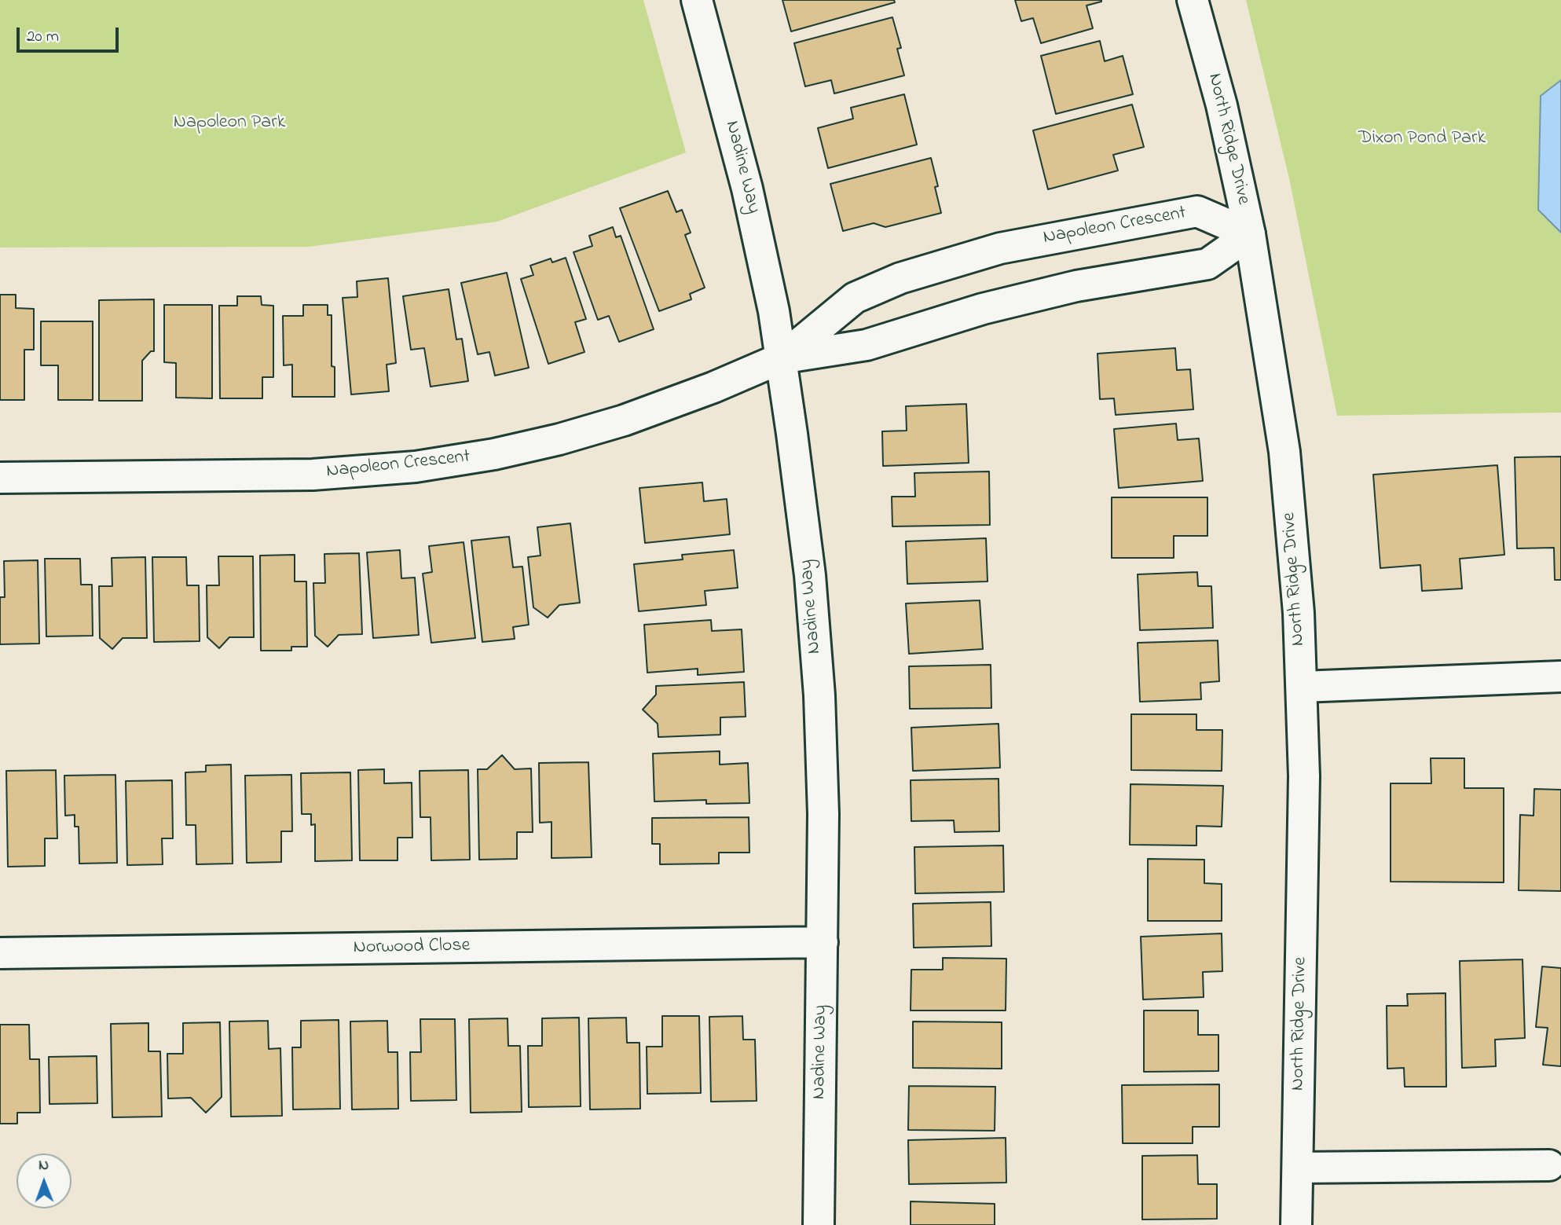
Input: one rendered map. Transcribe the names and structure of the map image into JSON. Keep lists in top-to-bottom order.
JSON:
{
  "streets": {
    "street": [
      "North Ridge Drive",
      "Nadine Way",
      "Napoleon Crescent",
      "Norwood Close"
    ]
  },
  "crossings": [
    ["North Ridge Drive", "Napoleon Crescent"],
    ["Nadine Way", "Napoleon Crescent"],
    ["Nadine Way", "Norwood Close"]
  ],
  "parks": ["Napoleon Park", "Dixon Pond Park"],
  "scale_bar": "20 m",
  "north": "top"
}
